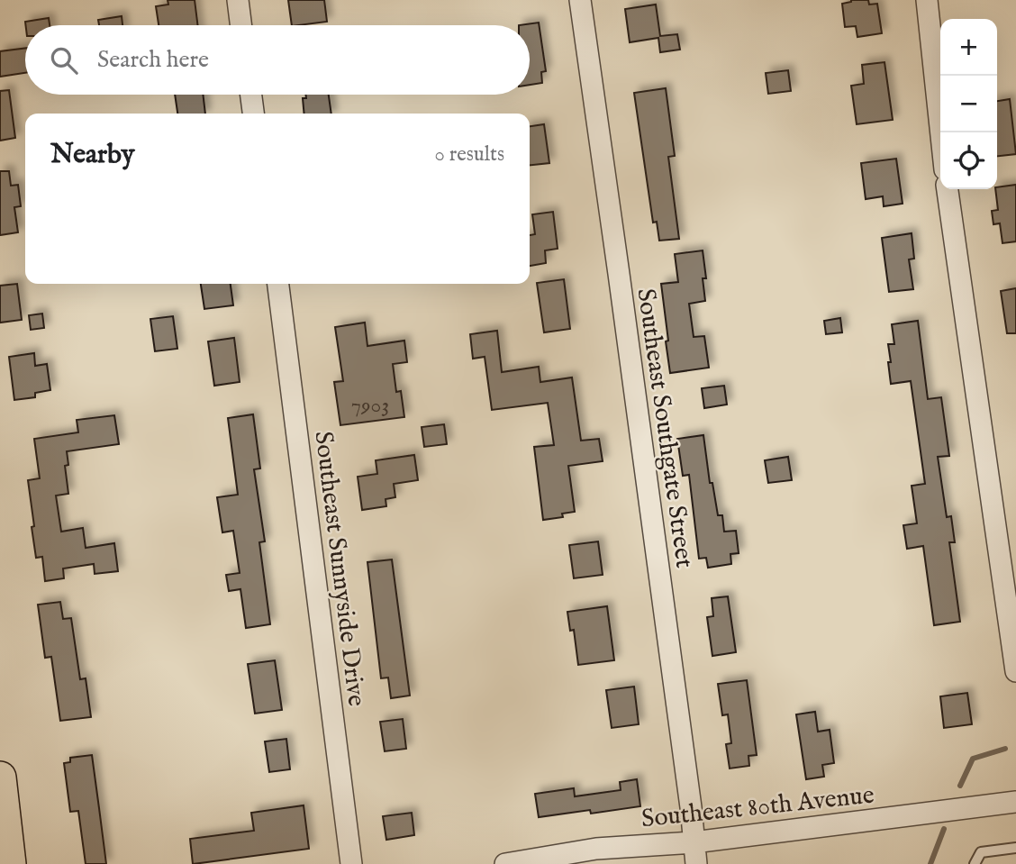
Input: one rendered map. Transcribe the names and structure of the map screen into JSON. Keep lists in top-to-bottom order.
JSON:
{
  "streets": {
    "street": ["Southeast Southgate Street", "Southeast Sunnyside Drive", "Southeast 80th Avenue"]
  },
  "crossings": [
    ["Southeast Southgate Street", "Southeast 80th Avenue"]
  ],
  "house_numbers": ["7903"],
  "page": {
    "map_buttons": ["+", "−"],
    "search": "Search here",
    "heading": ["Nearby", "0 results"]
  }
}
